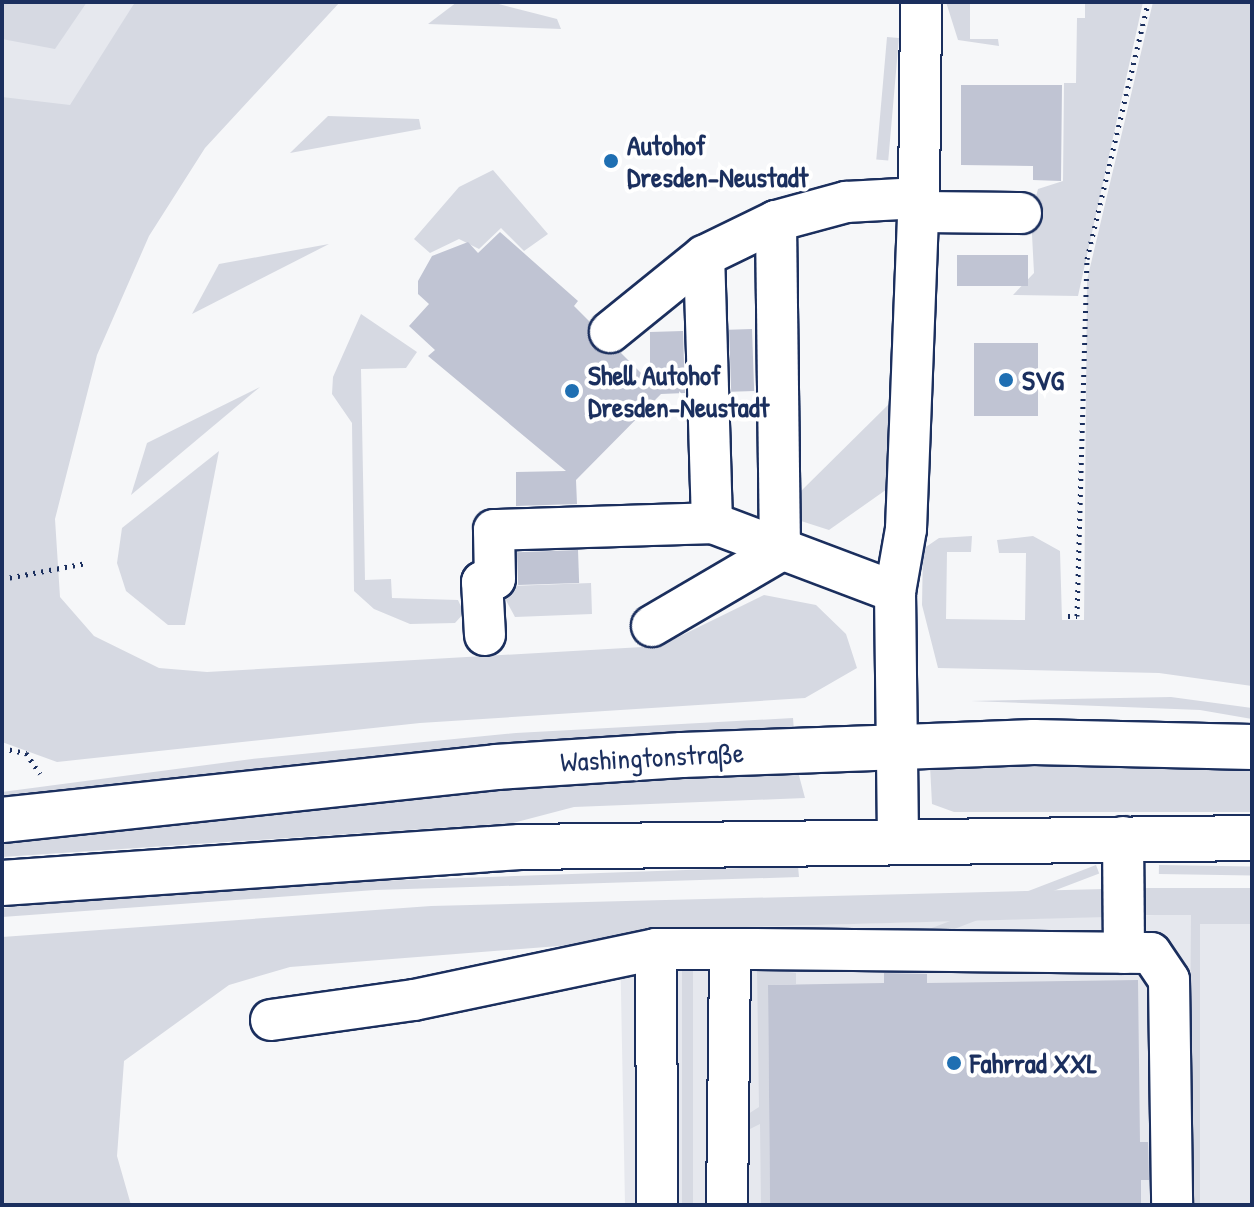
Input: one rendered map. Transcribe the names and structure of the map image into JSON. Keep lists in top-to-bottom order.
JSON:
{
  "streets": {
    "main road": ["Washingtonstraße"]
  },
  "places": [
    "Autohof Dresden-Neustadt",
    "SVG",
    "Shell Autohof Dresden-Neustadt",
    "Fahrrad XXL"
  ]
}
